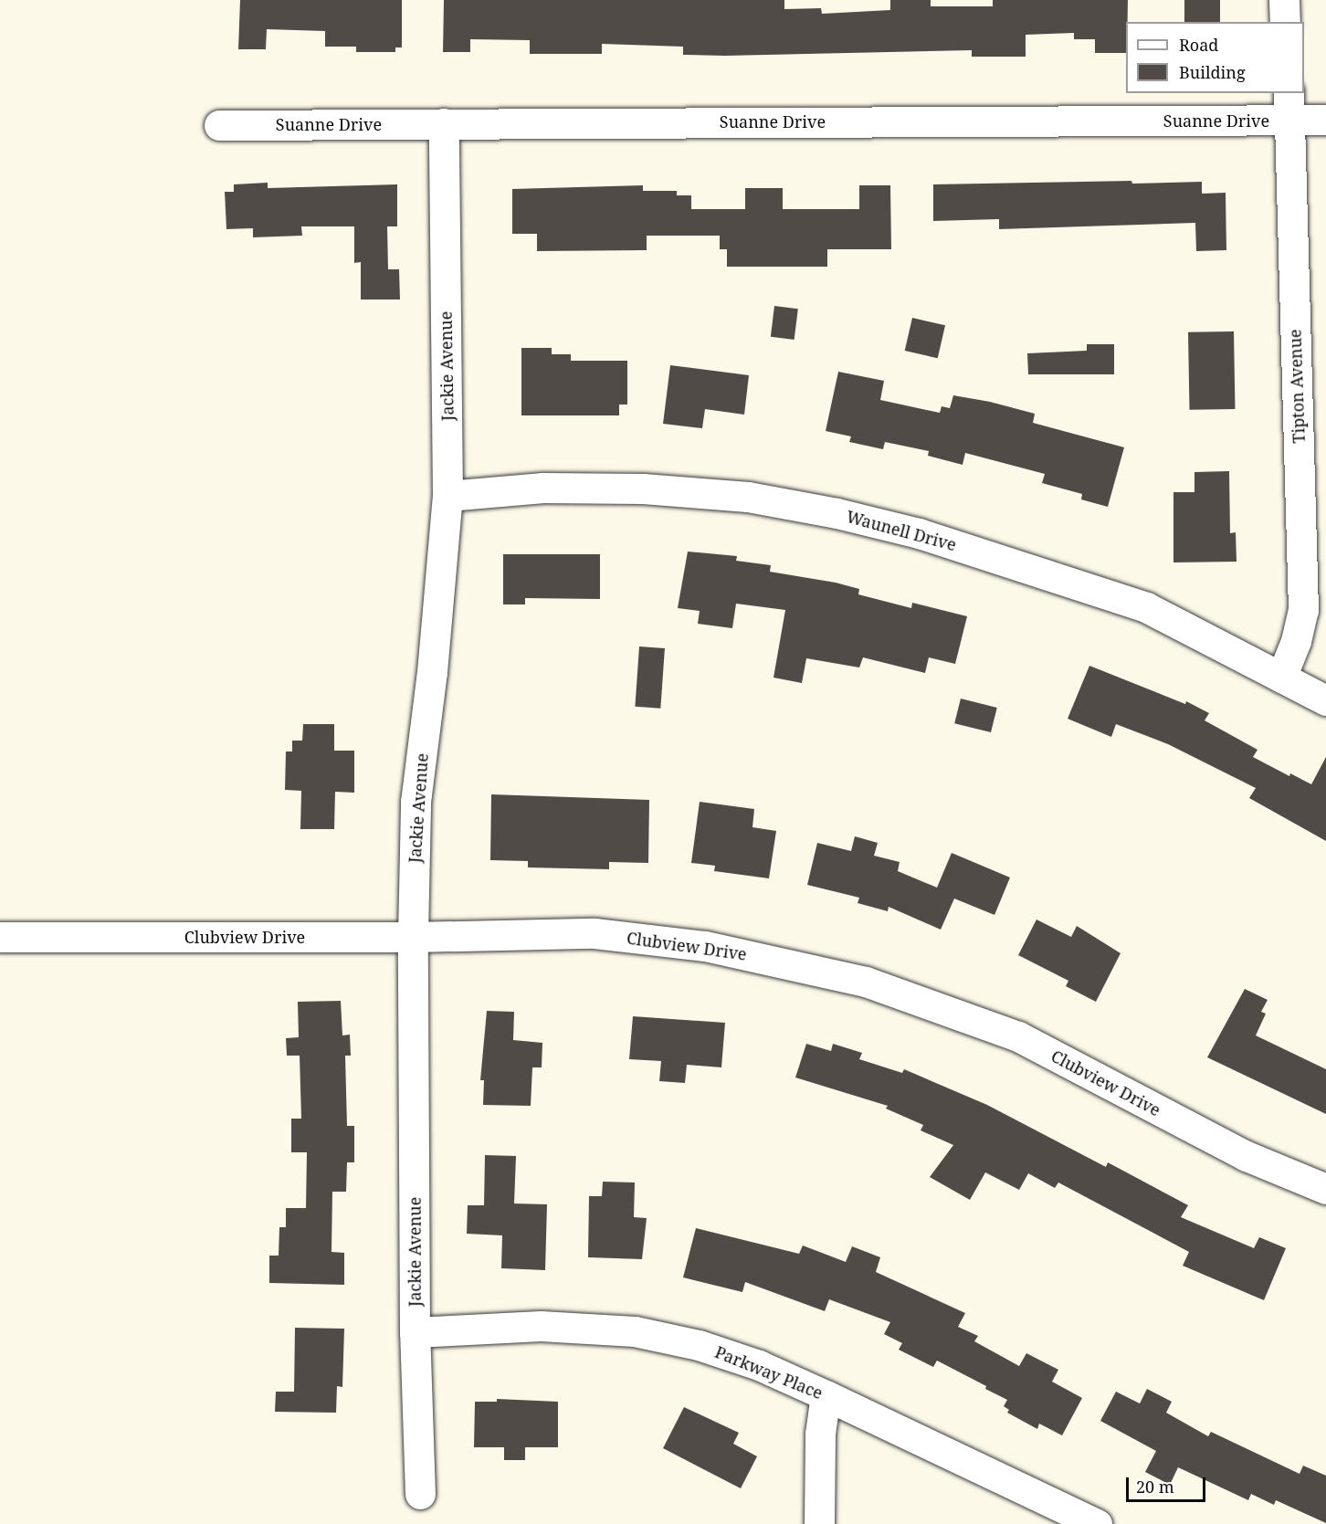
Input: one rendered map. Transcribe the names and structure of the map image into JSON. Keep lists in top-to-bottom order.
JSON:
{
  "streets": {
    "street": [
      "Suanne Drive",
      "Jackie Avenue",
      "Tipton Avenue",
      "Waunell Drive",
      "Clubview Drive",
      "Parkway Place"
    ]
  },
  "crossings": [
    ["Suanne Drive", "Jackie Avenue"],
    ["Suanne Drive", "Tipton Avenue"],
    ["Jackie Avenue", "Waunell Drive"],
    ["Jackie Avenue", "Clubview Drive"],
    ["Jackie Avenue", "Parkway Place"],
    ["Tipton Avenue", "Waunell Drive"]
  ],
  "legend": ["Road", "Building"],
  "scale_bar": "20 m"
}
